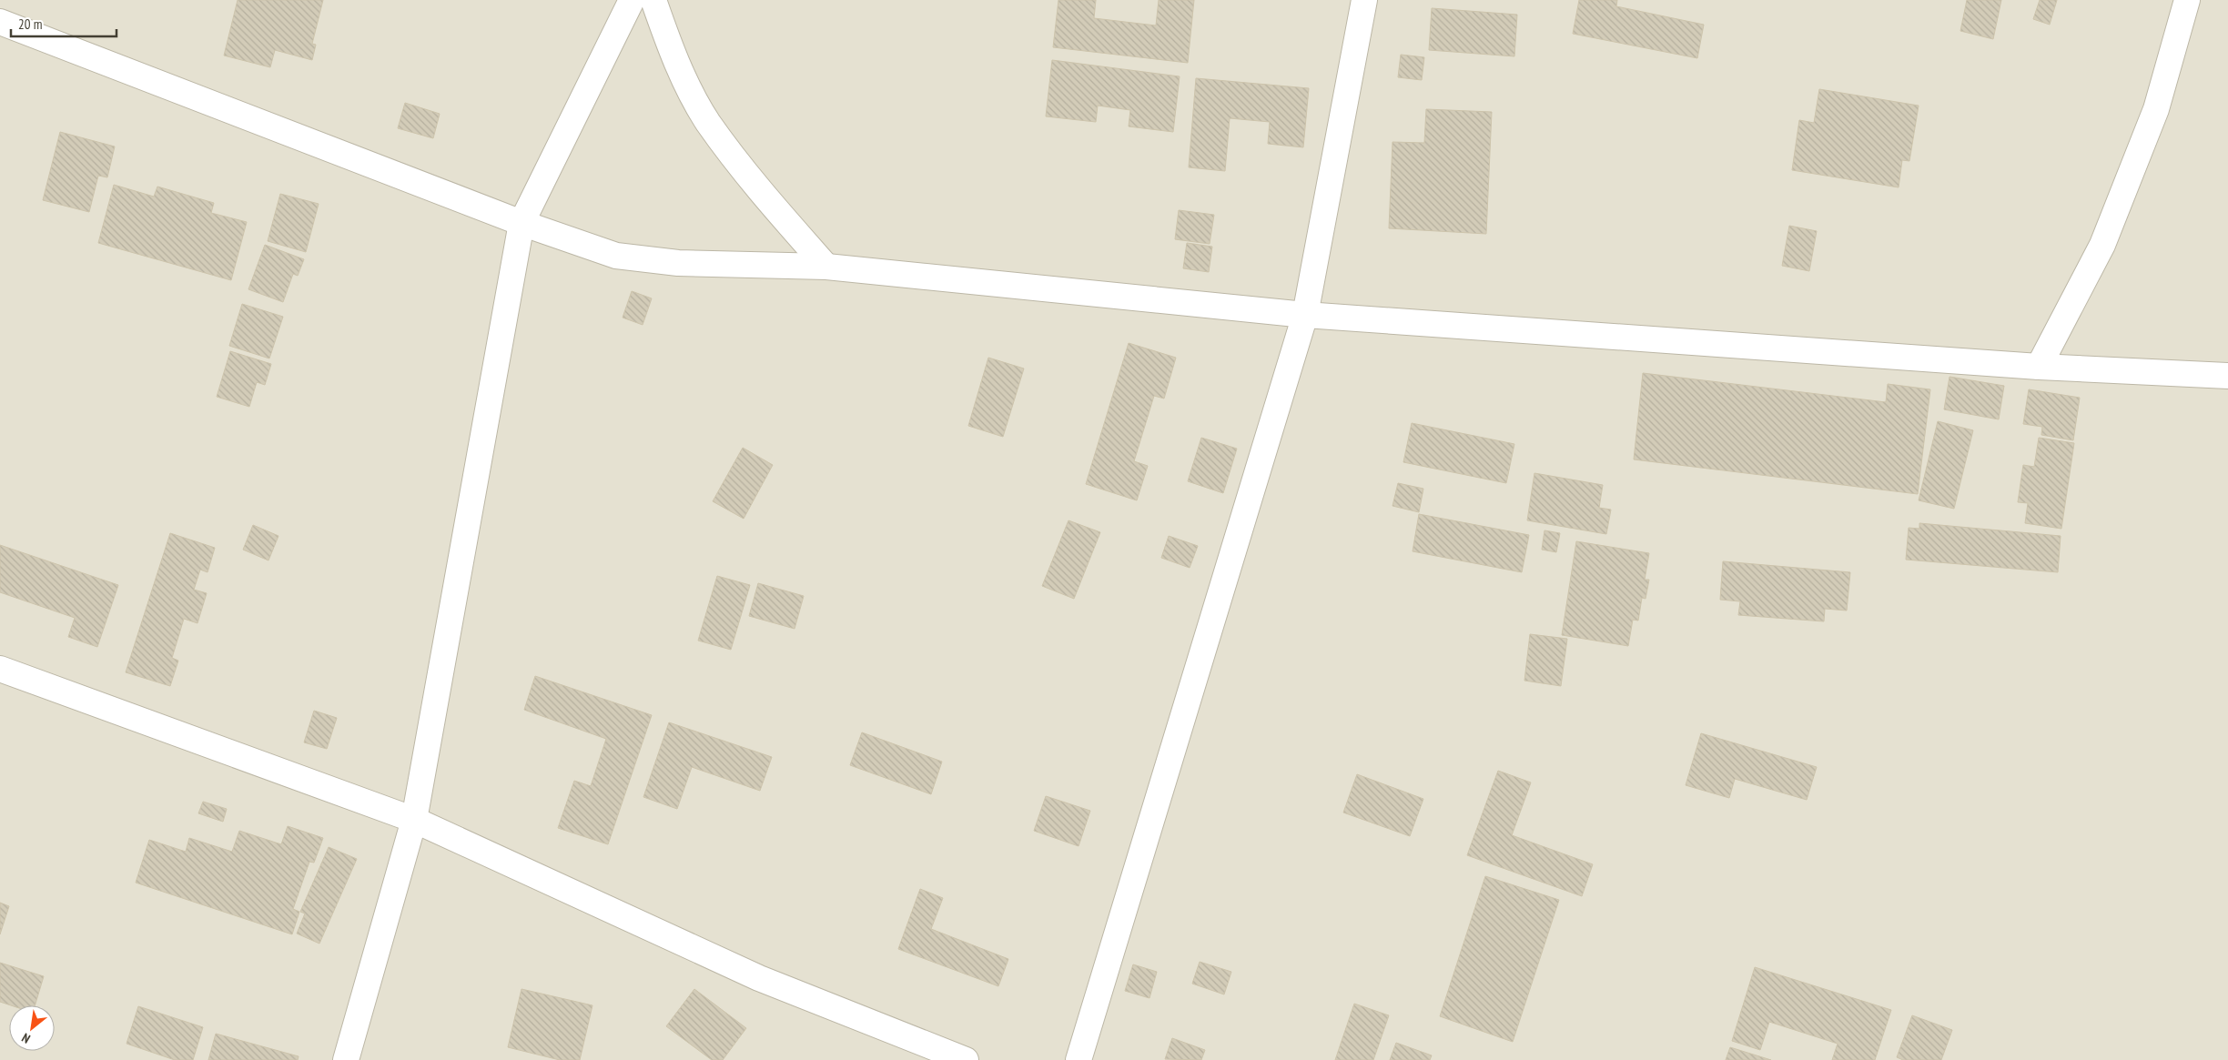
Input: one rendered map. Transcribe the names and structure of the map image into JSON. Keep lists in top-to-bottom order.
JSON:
{
  "scale_bar": "20 m",
  "north": "bottom left"
}
